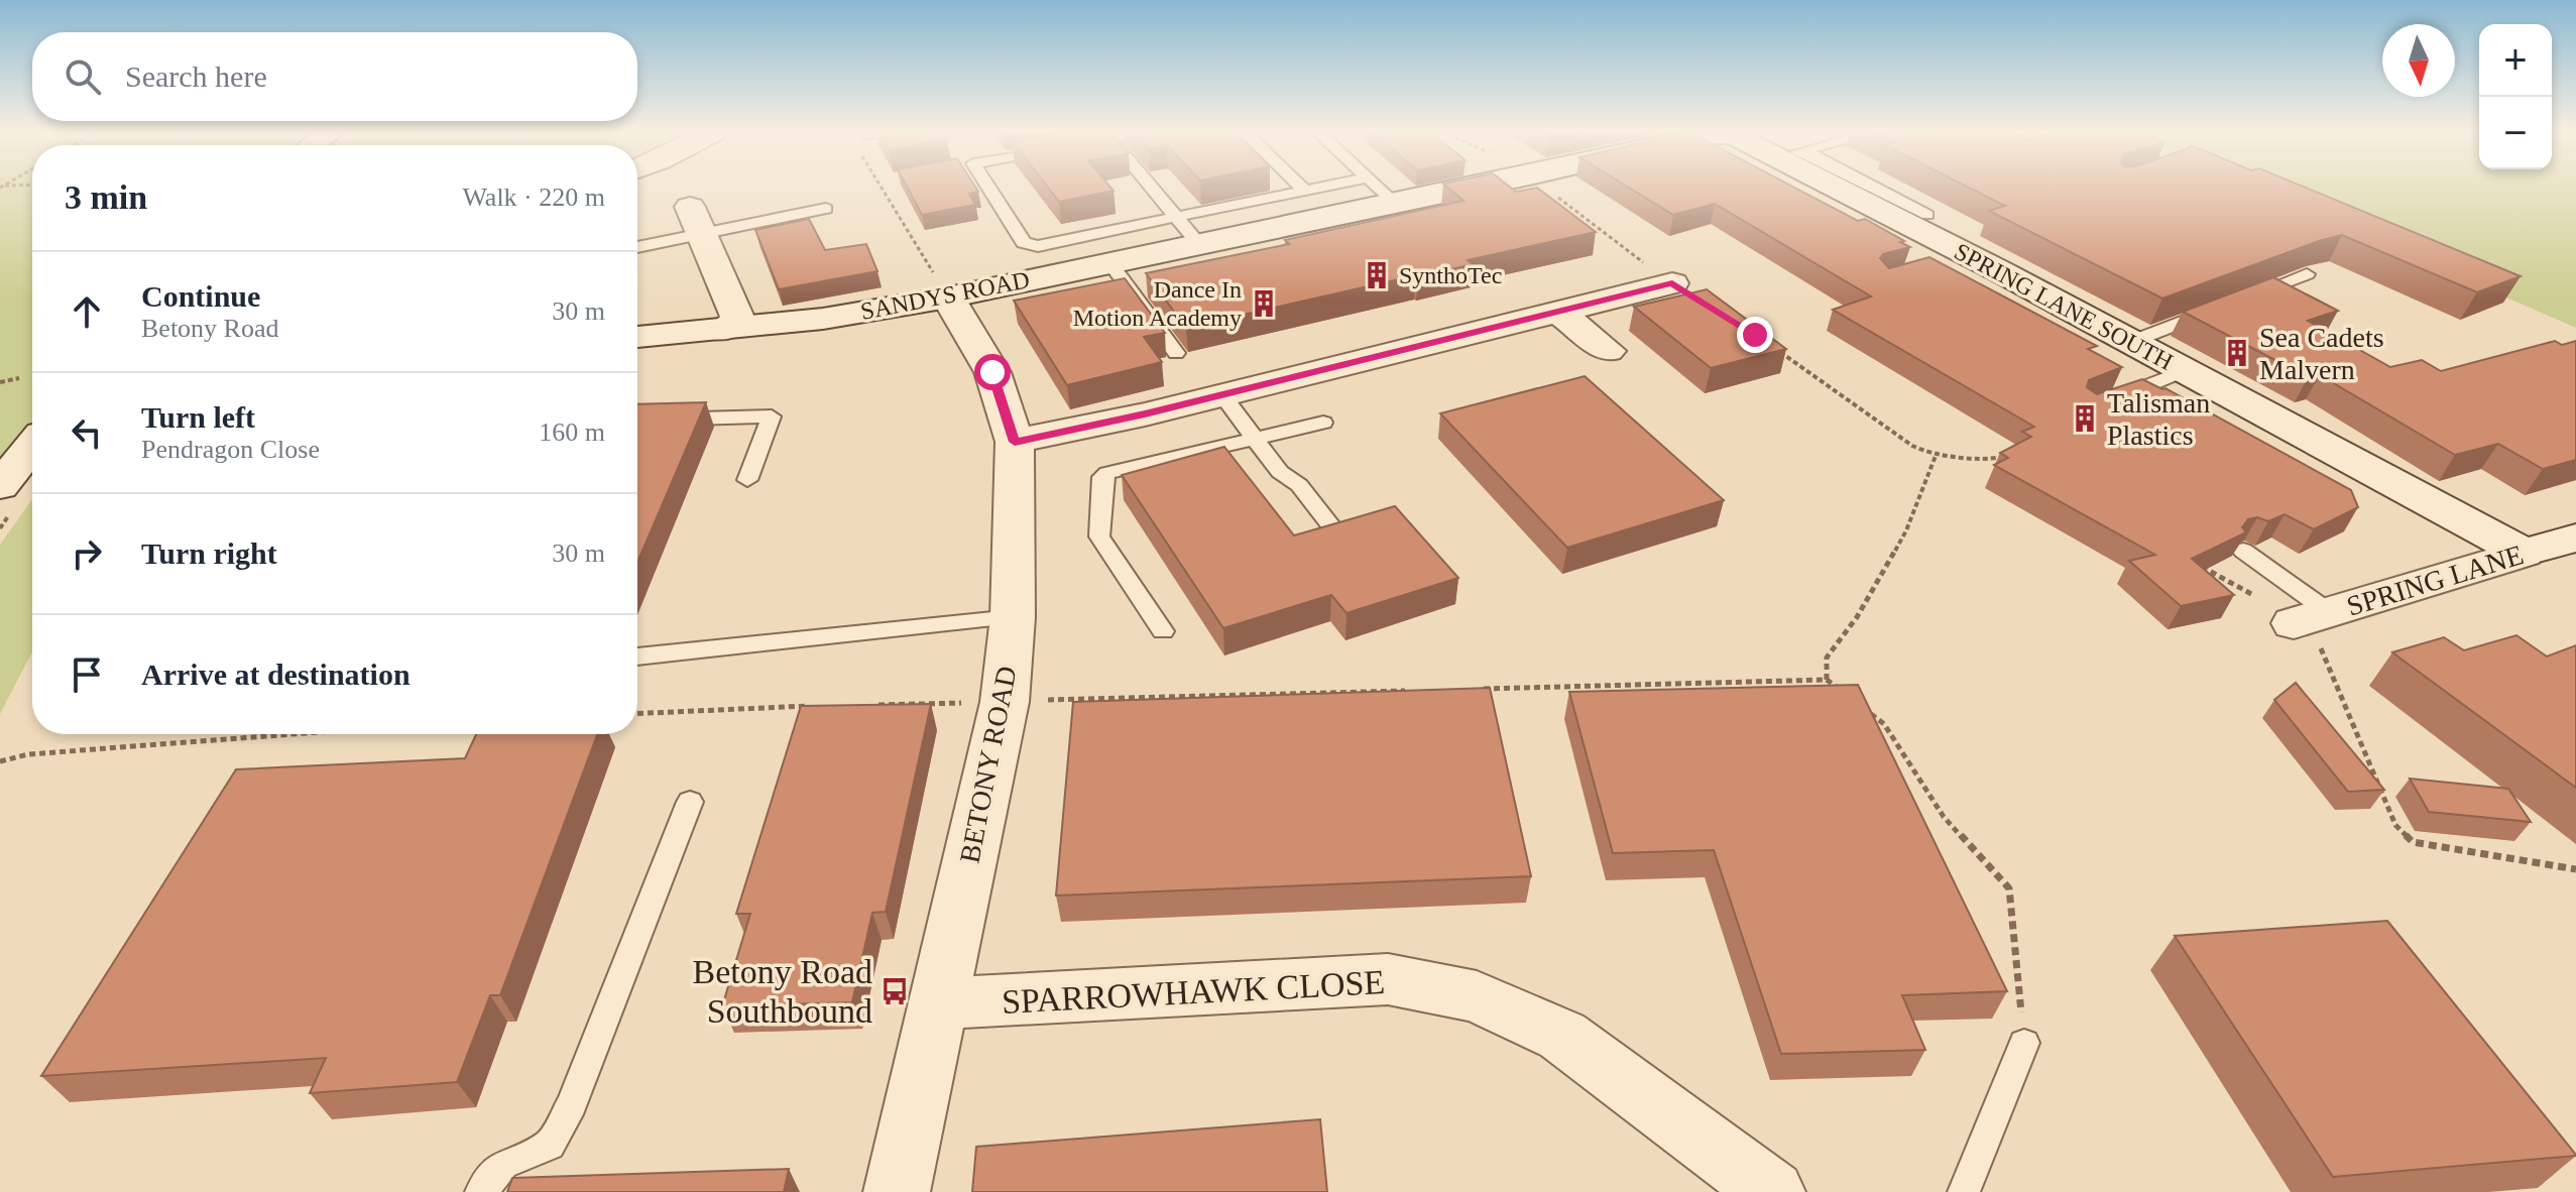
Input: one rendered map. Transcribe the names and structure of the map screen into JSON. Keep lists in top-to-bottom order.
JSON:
{
  "streets": {
    "street": [
      "SANDYS ROAD",
      "SPRING LANE SOUTH",
      "SPRING LANE",
      "BETONY ROAD",
      "SPARROWHAWK CLOSE"
    ]
  },
  "crossings": [
    ["SANDYS ROAD", "BETONY ROAD"],
    ["SPRING LANE SOUTH", "SPRING LANE"],
    ["BETONY ROAD", "SPARROWHAWK CLOSE"]
  ],
  "places": {
    "building": [
      "SynthoTec",
      "Dance In Motion Academy",
      "Sea Cadets Malvern",
      "Talisman Plastics"
    ],
    "bus stop": ["Betony Road Southbound"]
  },
  "north": "bottom",
  "page": {
    "map_buttons": ["+", "−"],
    "search": "Search here",
    "heading": ["3 min", "Walk · 220 m"],
    "list": [
      ["Continue", "Betony Road", "30 m"],
      ["Turn left", "Pendragon Close", "160 m"],
      ["Turn right", "30 m"],
      "Arrive at destination"
    ]
  }
}
